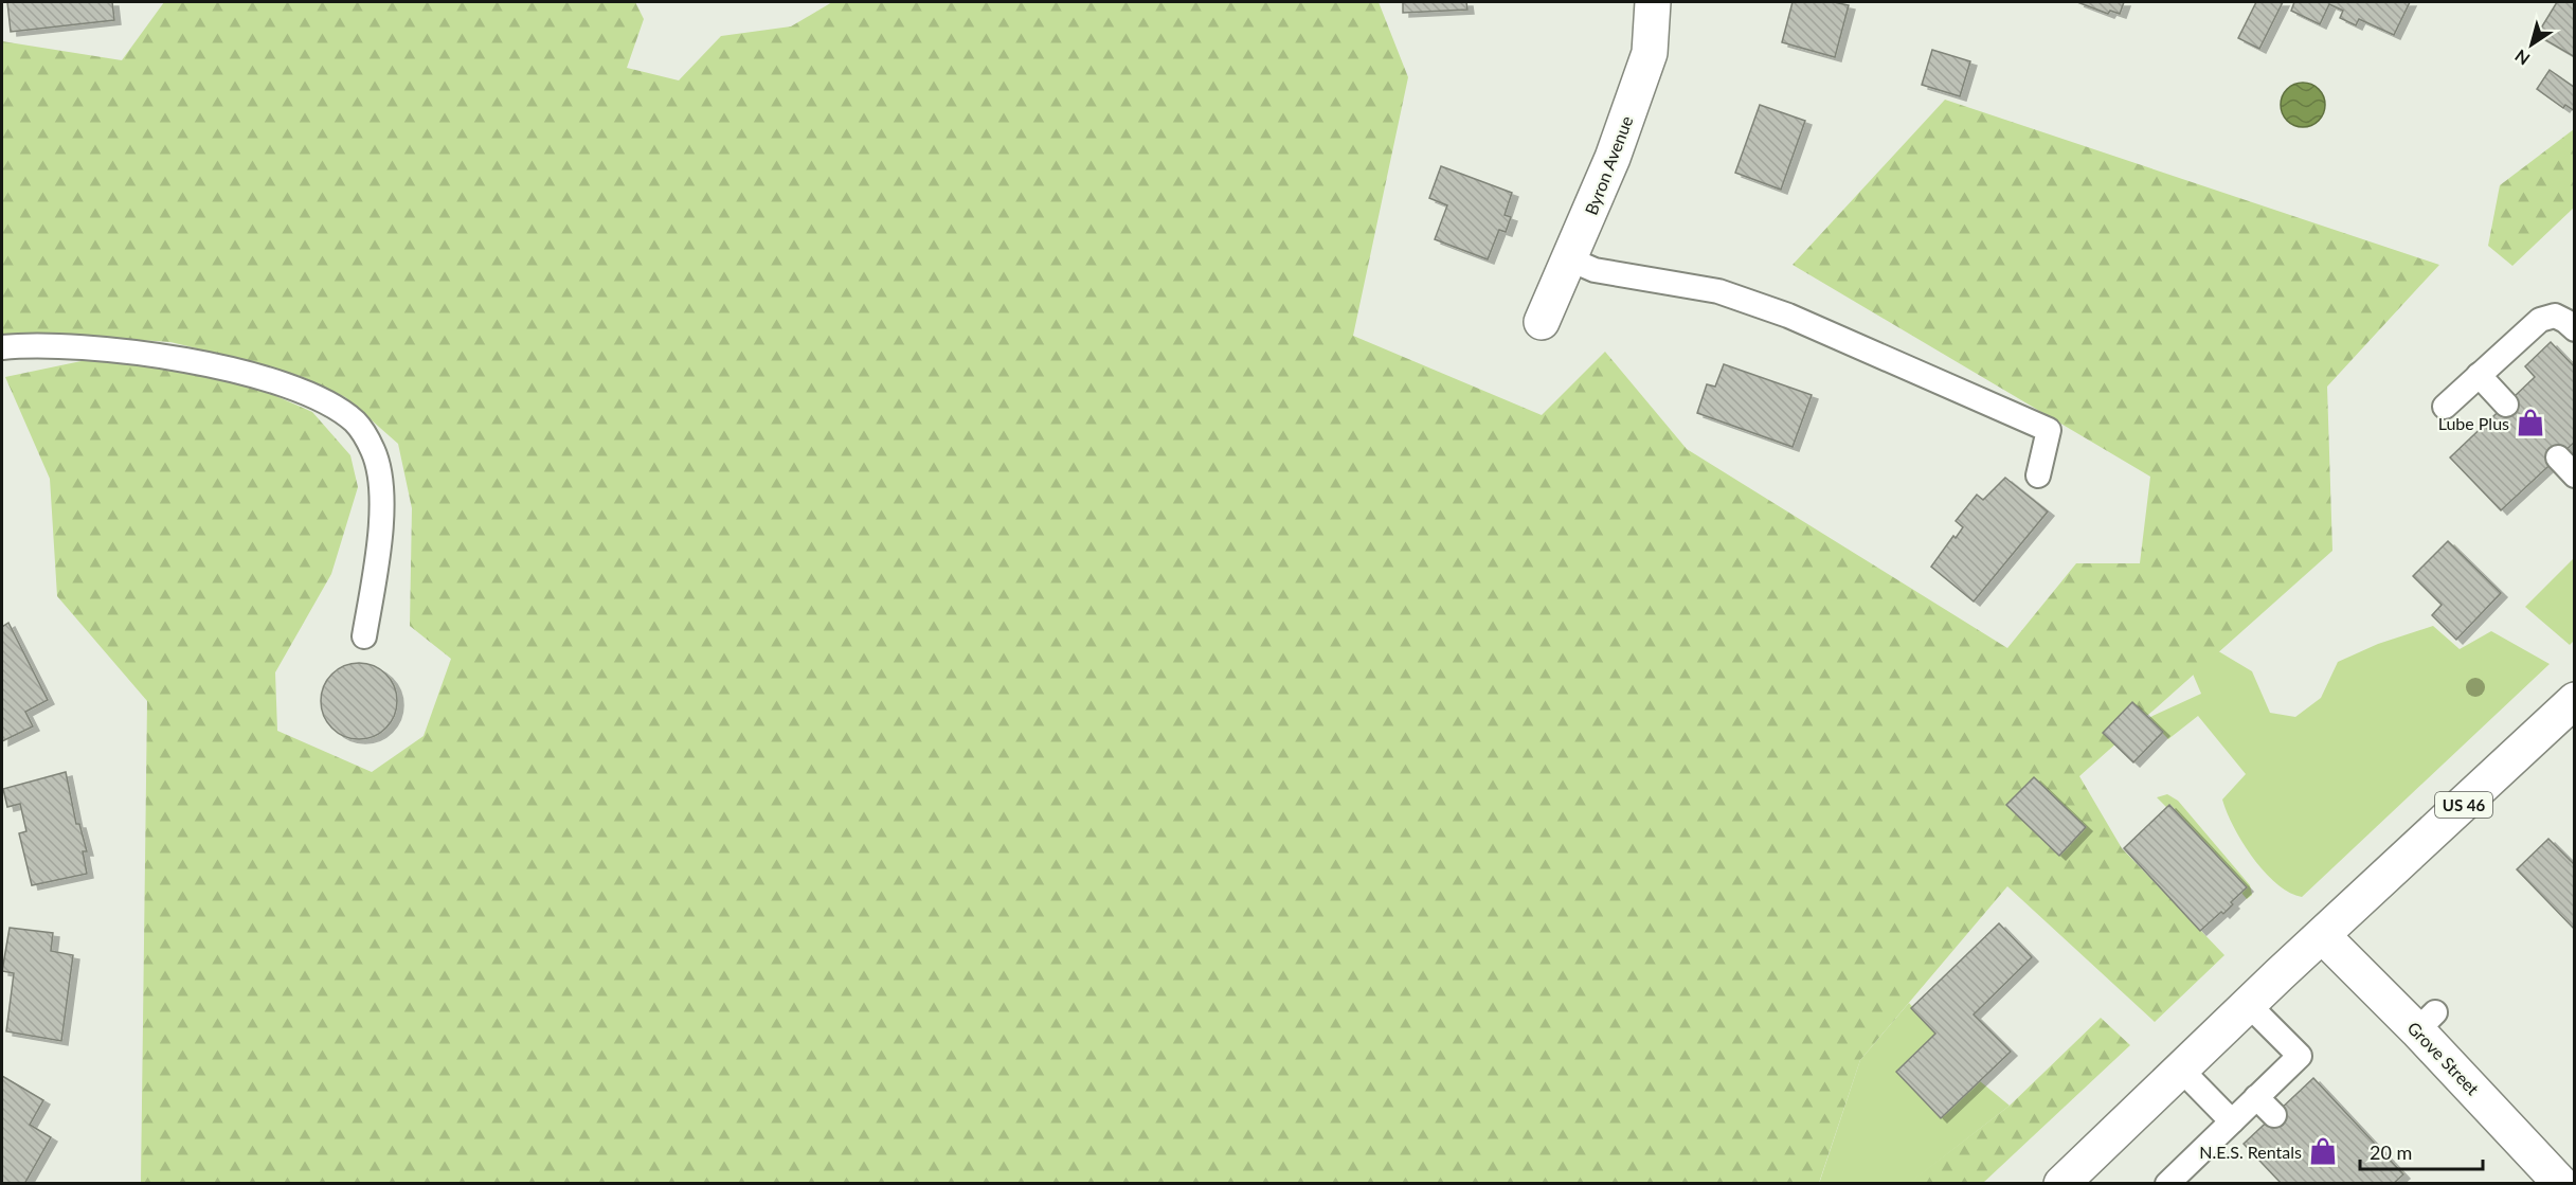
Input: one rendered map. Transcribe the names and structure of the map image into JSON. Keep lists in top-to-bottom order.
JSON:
{
  "streets": {
    "main road": ["Byron Avenue", "US 46", "Grove Street"]
  },
  "crossings": [
    ["US 46", "Grove Street"]
  ],
  "places": {
    "shop": ["Lube Plus", "N.E.S. Rentals"]
  },
  "scale_bar": "20 m",
  "north": "bottom left"
}
